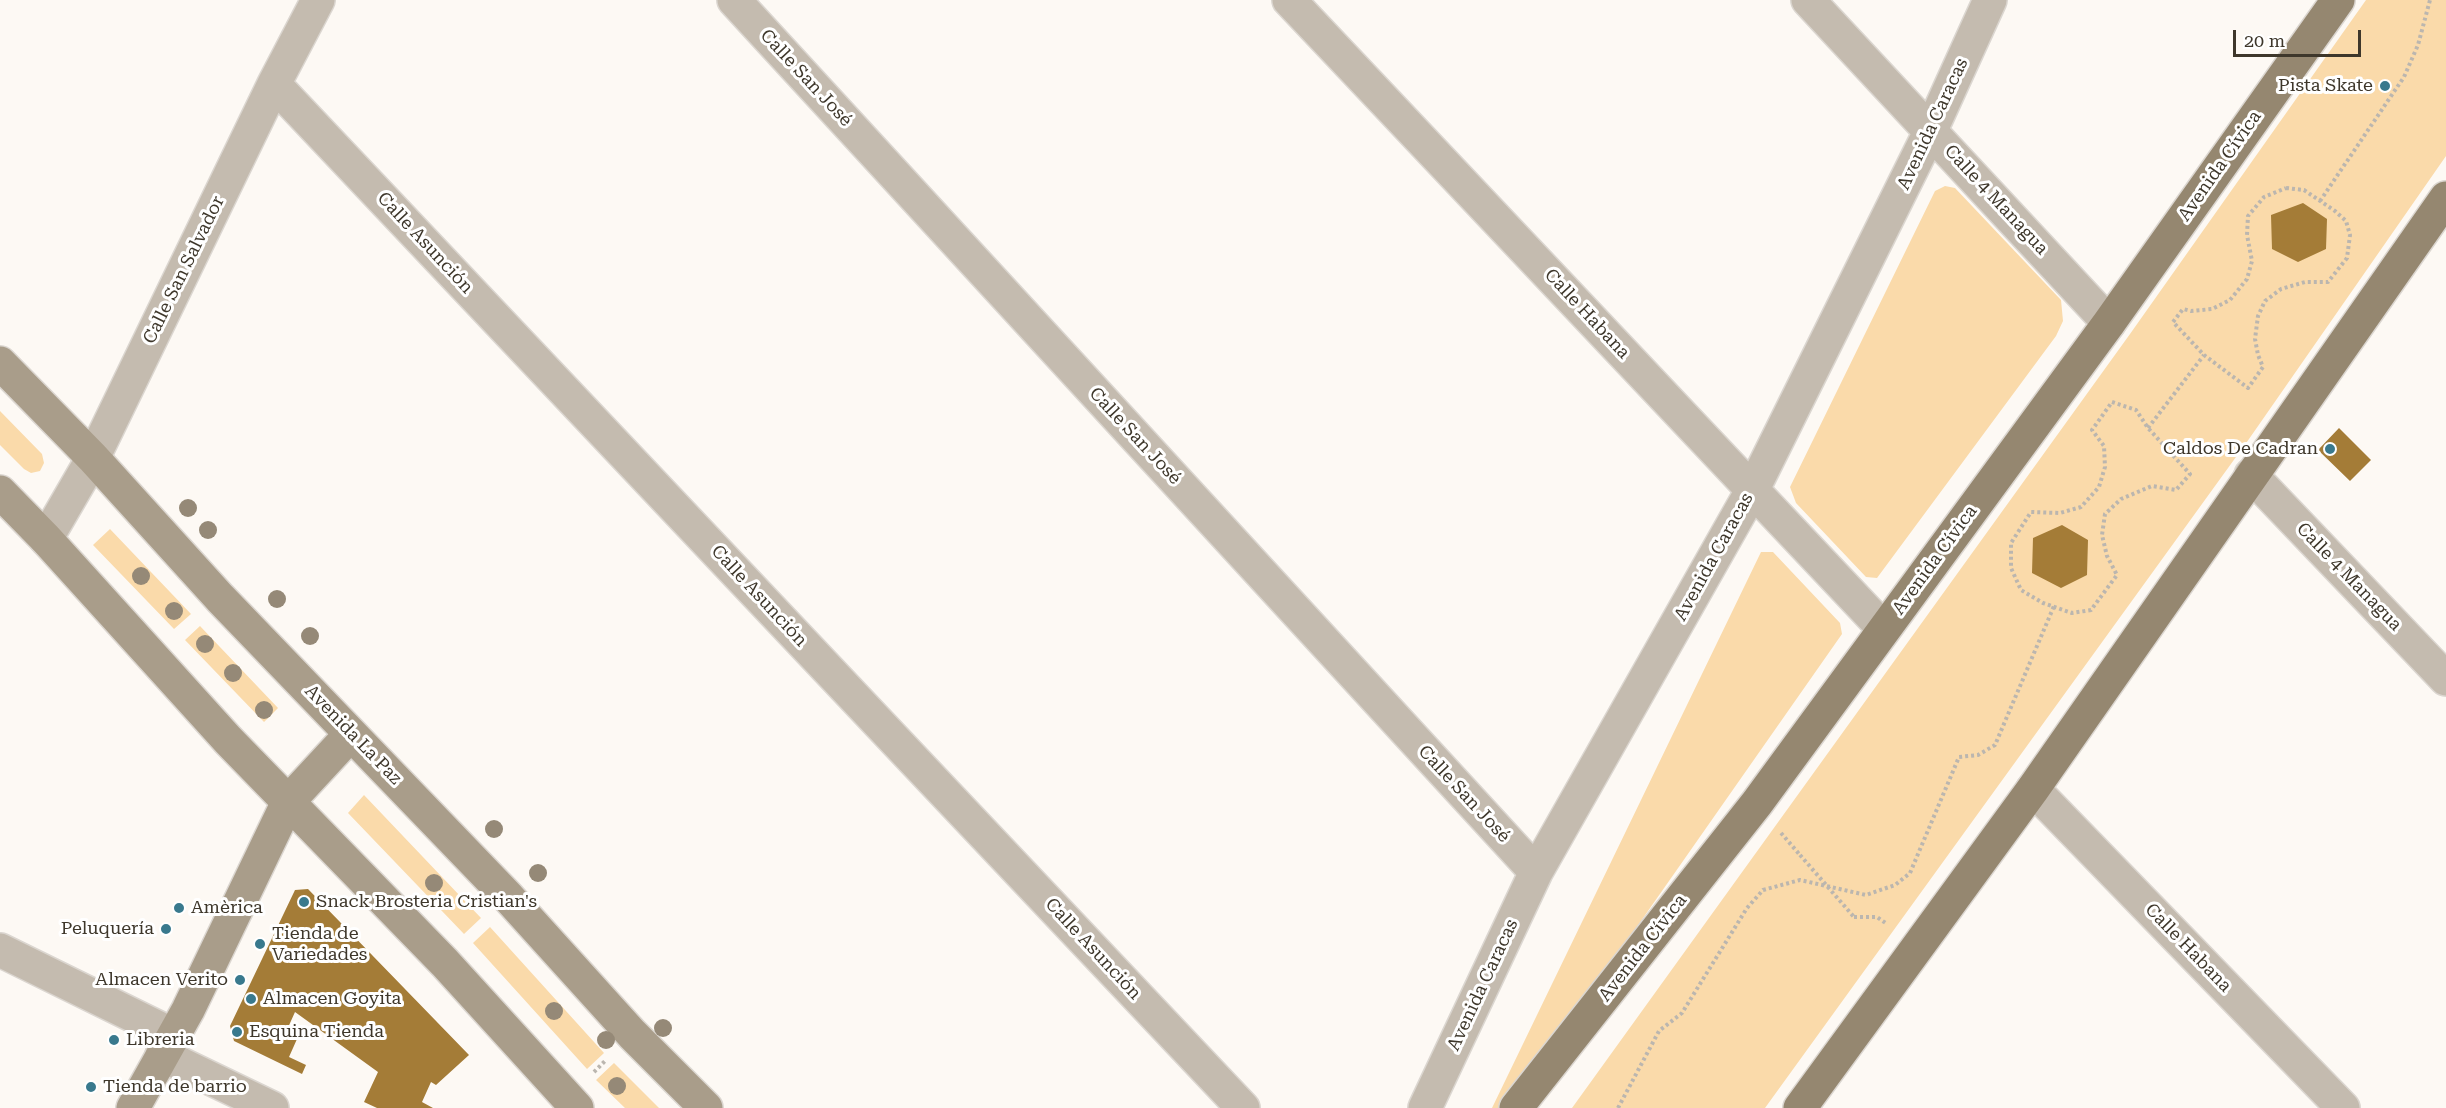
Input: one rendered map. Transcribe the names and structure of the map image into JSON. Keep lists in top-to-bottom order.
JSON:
{
  "streets": {
    "main road": ["Avenida Cívica", "Avenida La Paz"],
    "street": [
      "Calle San José",
      "Avenida Caracas",
      "Calle 4 Managua",
      "Calle Asunción",
      "Calle San Salvador",
      "Calle Habana"
    ]
  },
  "crossings": [
    ["Calle San José", "Avenida Caracas"],
    ["Avenida Caracas", "Calle 4 Managua"],
    ["Avenida Caracas", "Calle Habana"],
    ["Avenida Cívica", "Calle 4 Managua"],
    ["Avenida Cívica", "Calle Habana"],
    ["Calle Asunción", "Calle San Salvador"],
    ["Calle San Salvador", "Avenida La Paz"]
  ],
  "places": [
    "Pista Skate",
    "Caldos De Cadran",
    "Snack Brosteria Cristian's",
    "Amèrica",
    "Peluquería",
    "Tienda de Variedades",
    "Almacen Verito",
    "Almacen Goyita",
    "Esquina Tienda",
    "Libreria",
    "Tienda de barrio"
  ],
  "scale_bar": "20 m"
}
